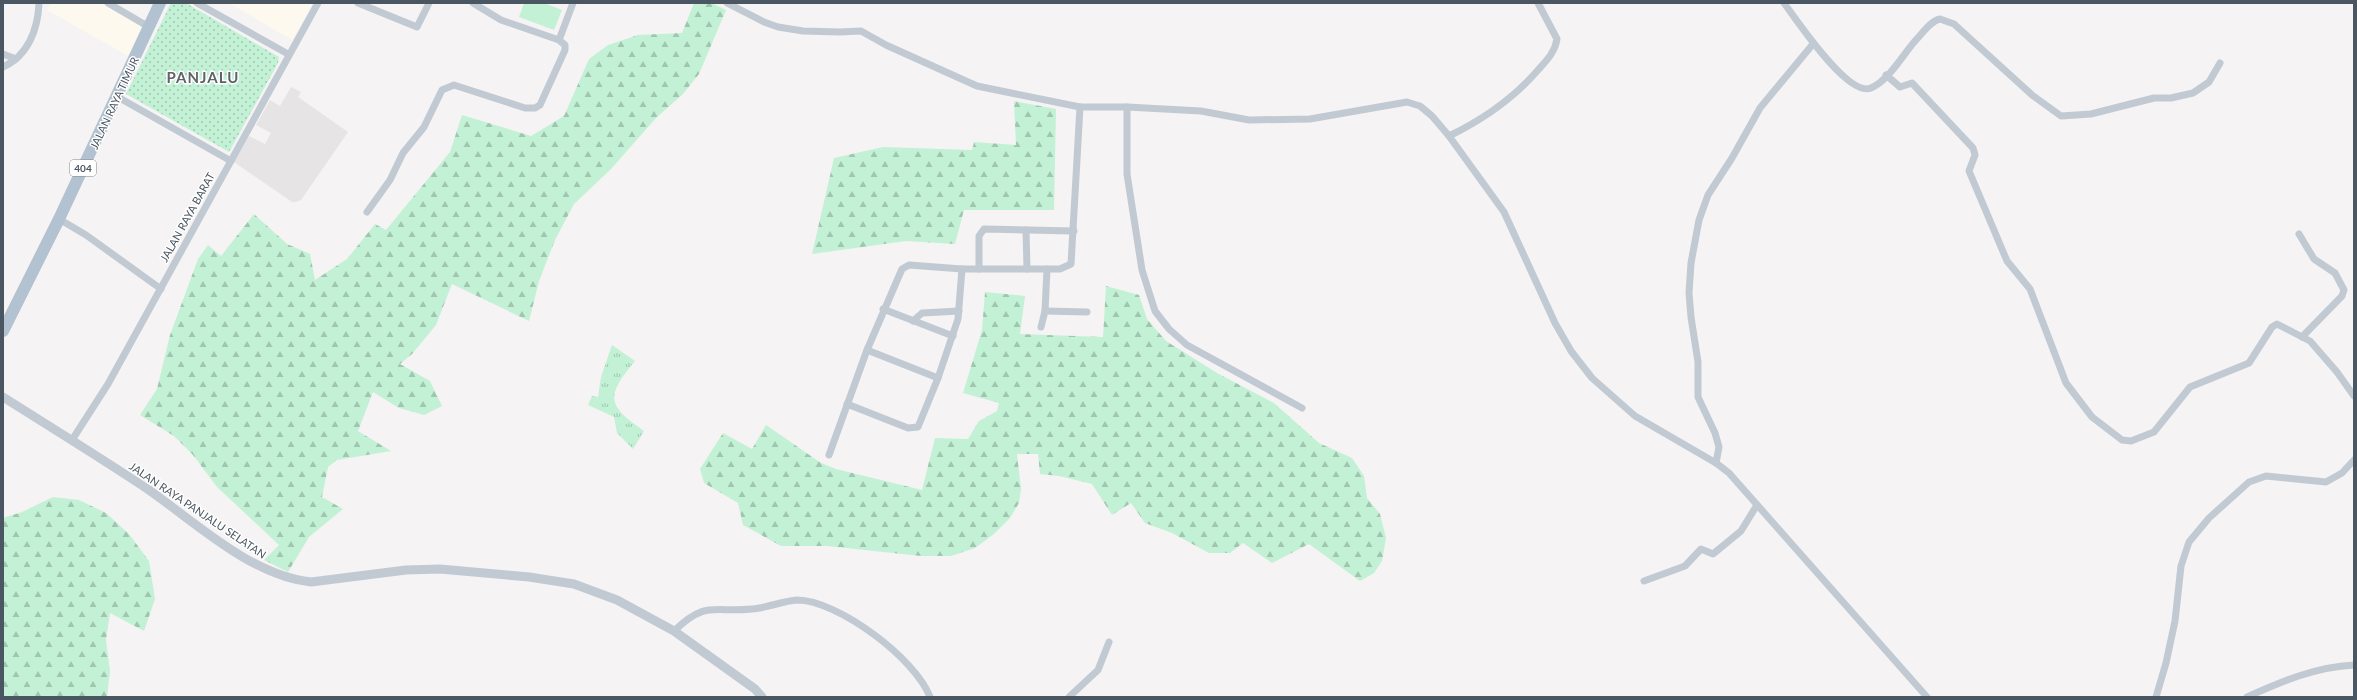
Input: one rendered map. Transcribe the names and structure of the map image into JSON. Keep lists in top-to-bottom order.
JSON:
{
  "streets": {
    "main road": ["JALAN RAYA TIMUR", "404"],
    "street": ["JALAN RAYA BARAT", "JALAN RAYA PANJALU SELATAN"]
  },
  "crossings": [
    ["JALAN RAYA BARAT", "JALAN RAYA PANJALU SELATAN"]
  ],
  "districts": ["PANJALU"]
}
